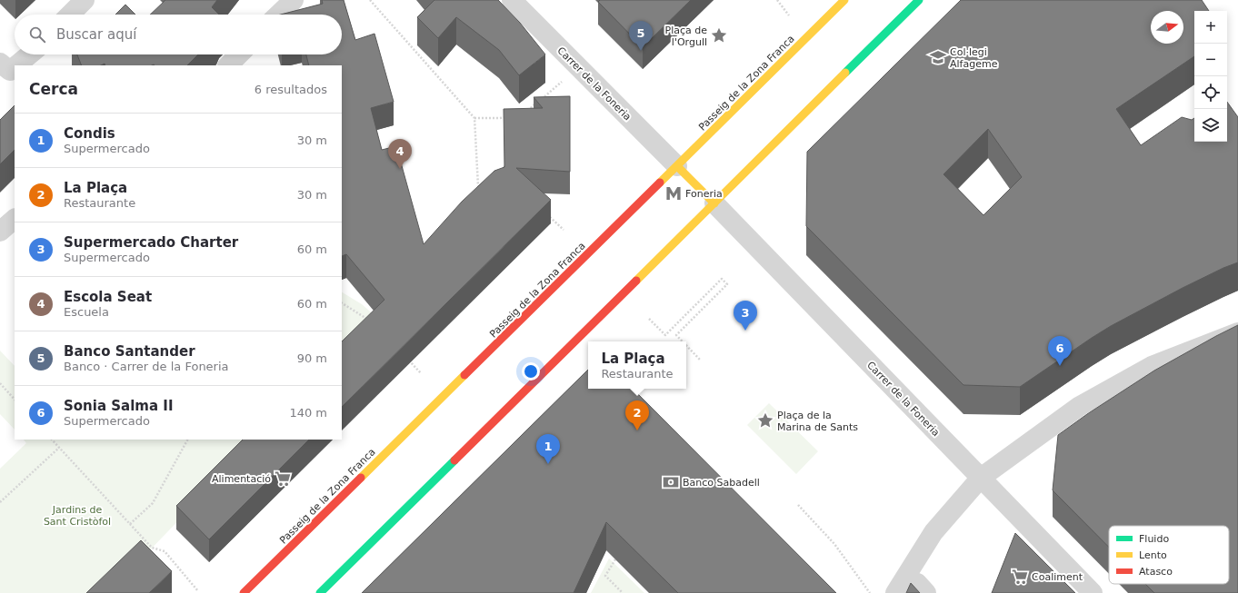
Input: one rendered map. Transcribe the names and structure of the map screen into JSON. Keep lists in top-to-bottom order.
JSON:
{
  "streets": {
    "main road": ["Passeig de la Zona Franca"],
    "street": ["Carrer de la Foneria"]
  },
  "crossings": [
    ["Passeig de la Zona Franca", "Carrer de la Foneria"]
  ],
  "parks": ["Jardins de Sant Cristòfol"],
  "places": {
    "place": ["Plaça de l'Orgull", "Plaça de la Marina de Sants"],
    "school or university": ["Col·legi Alfageme"],
    "metro station": ["Foneria"],
    "supermarket": ["Alimentació", "Coaliment"],
    "bank": ["Banco Sabadell"]
  },
  "legend": ["Fluido", "Lento", "Atasco"],
  "north": "right",
  "page": {
    "map_buttons": ["+", "−"],
    "search": "Buscar aquí",
    "pins": [
      "5",
      "4",
      "3",
      "6",
      "2",
      "1"
    ],
    "heading": ["Cerca", "6 resultados"],
    "list": [
      {
        "mark": "1",
        "name": "Condis",
        "note": "Supermercado",
        "value": "30 m"
      },
      {
        "mark": "2",
        "name": "La Plaça",
        "note": "Restaurante",
        "value": "30 m"
      },
      {
        "mark": "3",
        "name": "Supermercado Charter",
        "note": "Supermercado",
        "value": "60 m"
      },
      {
        "mark": "4",
        "name": "Escola Seat",
        "note": "Escuela",
        "value": "60 m"
      },
      {
        "mark": "5",
        "name": "Banco Santander",
        "note": "Banco · Carrer de la Foneria",
        "value": "90 m"
      },
      {
        "mark": "6",
        "name": "Sonia Salma II",
        "note": "Supermercado",
        "value": "140 m"
      }
    ],
    "popup": ["La Plaça", "Restaurante"]
  }
}
